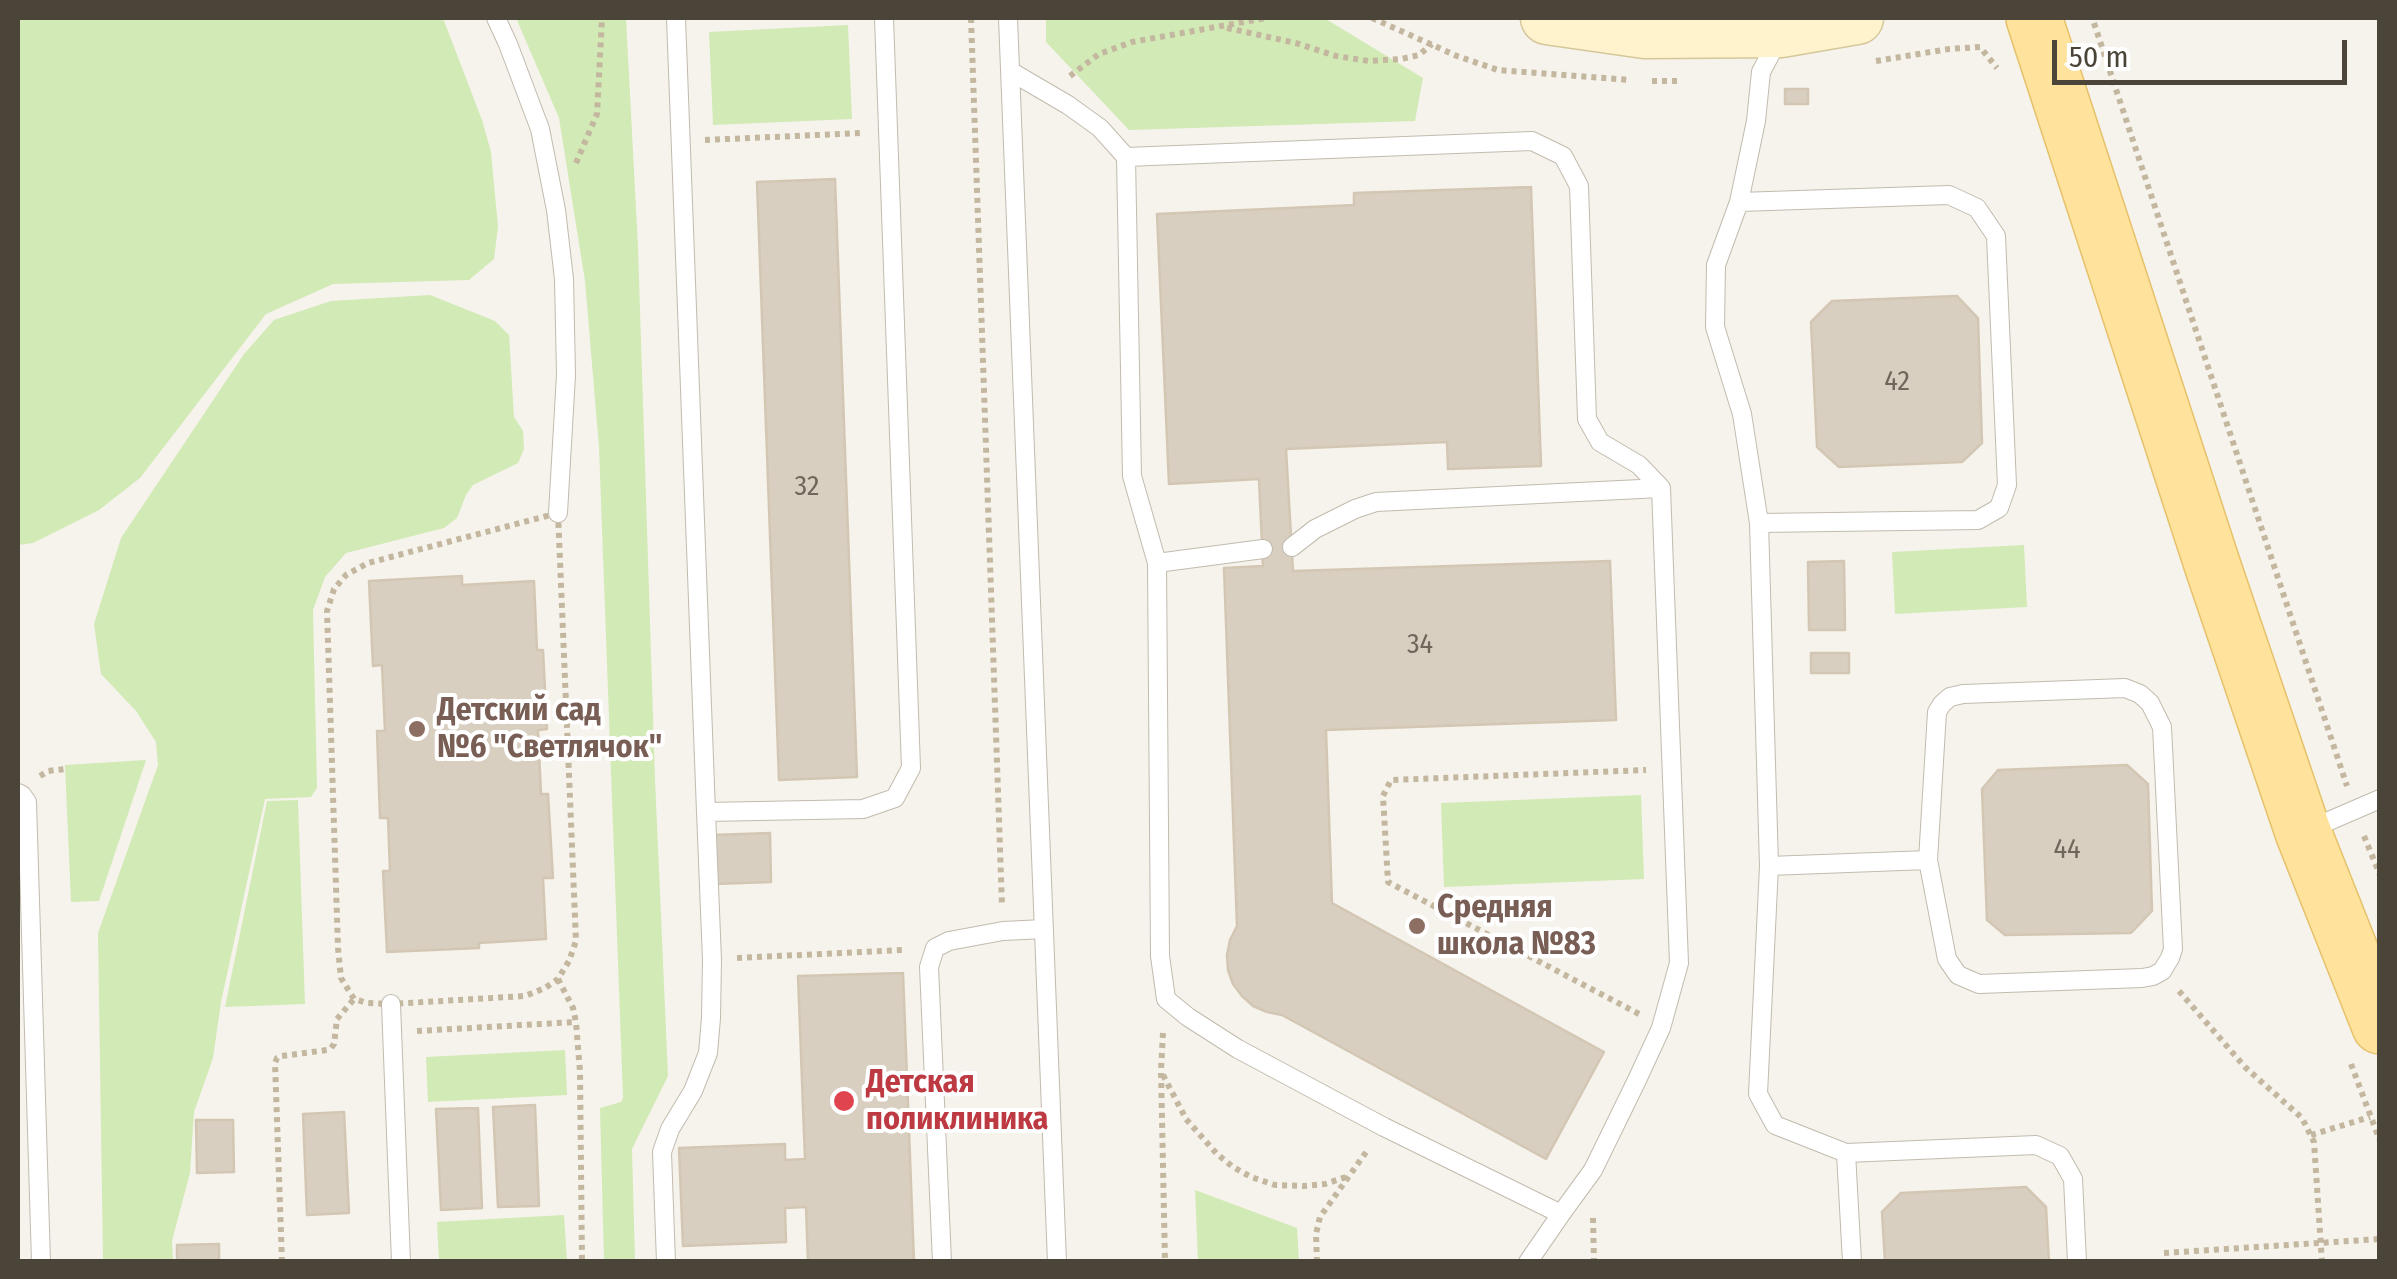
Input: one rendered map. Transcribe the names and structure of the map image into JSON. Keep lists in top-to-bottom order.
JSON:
{
  "places": ["Детский сад №6 \"Светлячок\"", "Средняя школа №83", "Детская поликлиника"],
  "house_numbers": [
    "42",
    "32",
    "34",
    "44"
  ],
  "scale_bar": "50 m"
}
